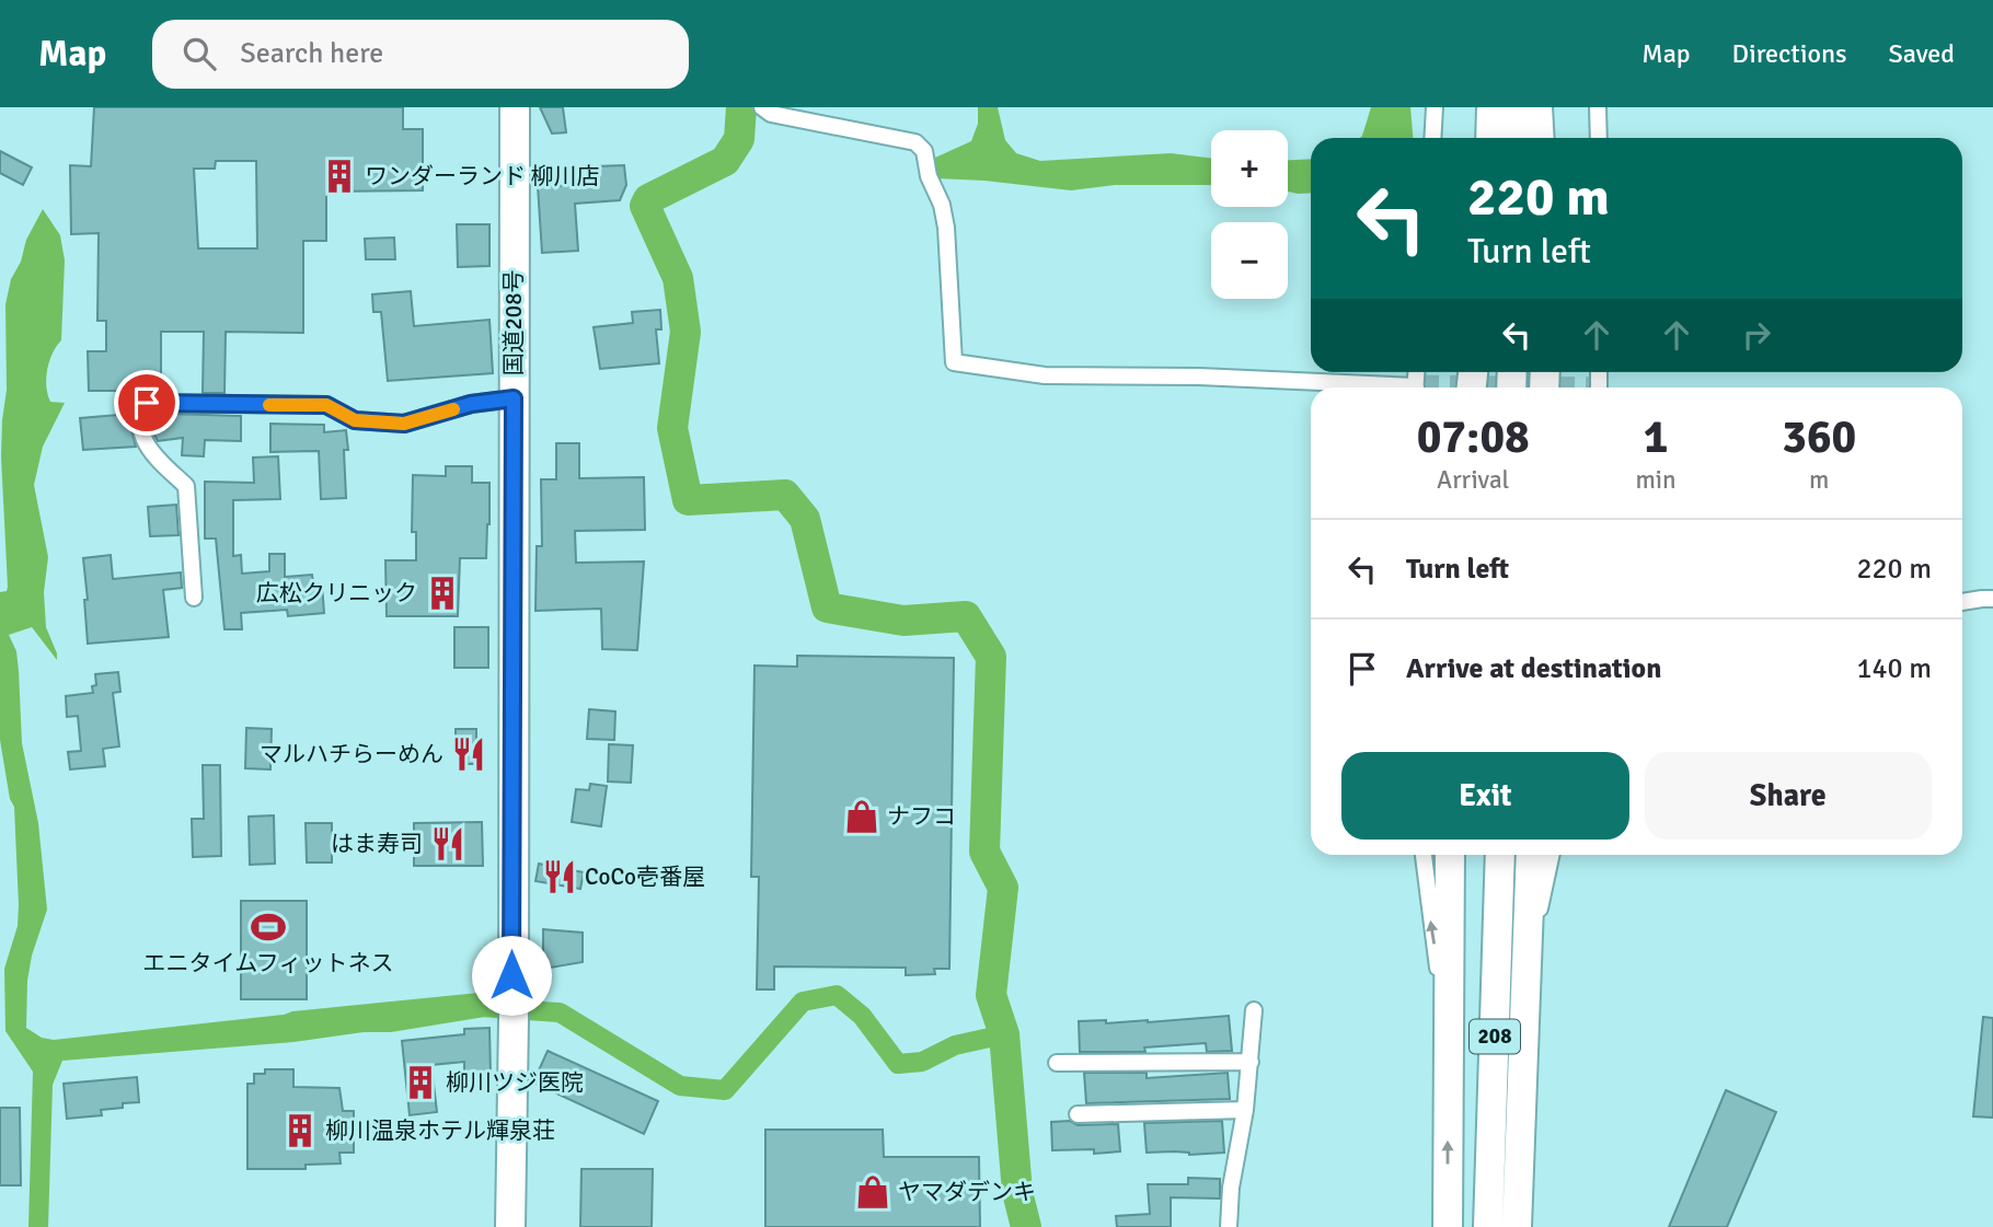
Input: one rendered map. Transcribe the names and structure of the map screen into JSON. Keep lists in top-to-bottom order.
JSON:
{
  "streets": {
    "highway": ["国道208号", "208"]
  },
  "places": {
    "building": [
      "ワンダーランド 柳川店",
      "広松クリニック",
      "柳川ツジ医院",
      "柳川温泉ホテル輝泉荘"
    ],
    "restaurant": ["マルハチらーめん", "はま寿司", "CoCo壱番屋"],
    "shop": ["ナフコ", "ヤマダデンキ"],
    "sports": ["エニタイムフィットネス"]
  },
  "page": {
    "header": "Map",
    "search": "Search here",
    "nav": ["Map", "Directions", "Saved"],
    "map_buttons": ["+", "−"],
    "turn": ["220 m", "Turn left"],
    "eta": [
      "07:08",
      "Arrival",
      "1",
      "min",
      "360",
      "m"
    ],
    "list": [
      {
        "name": "Turn left",
        "value": "220 m"
      },
      {
        "name": "Arrive at destination",
        "value": "140 m"
      }
    ],
    "buttons": ["Exit", "Share"]
  }
}
